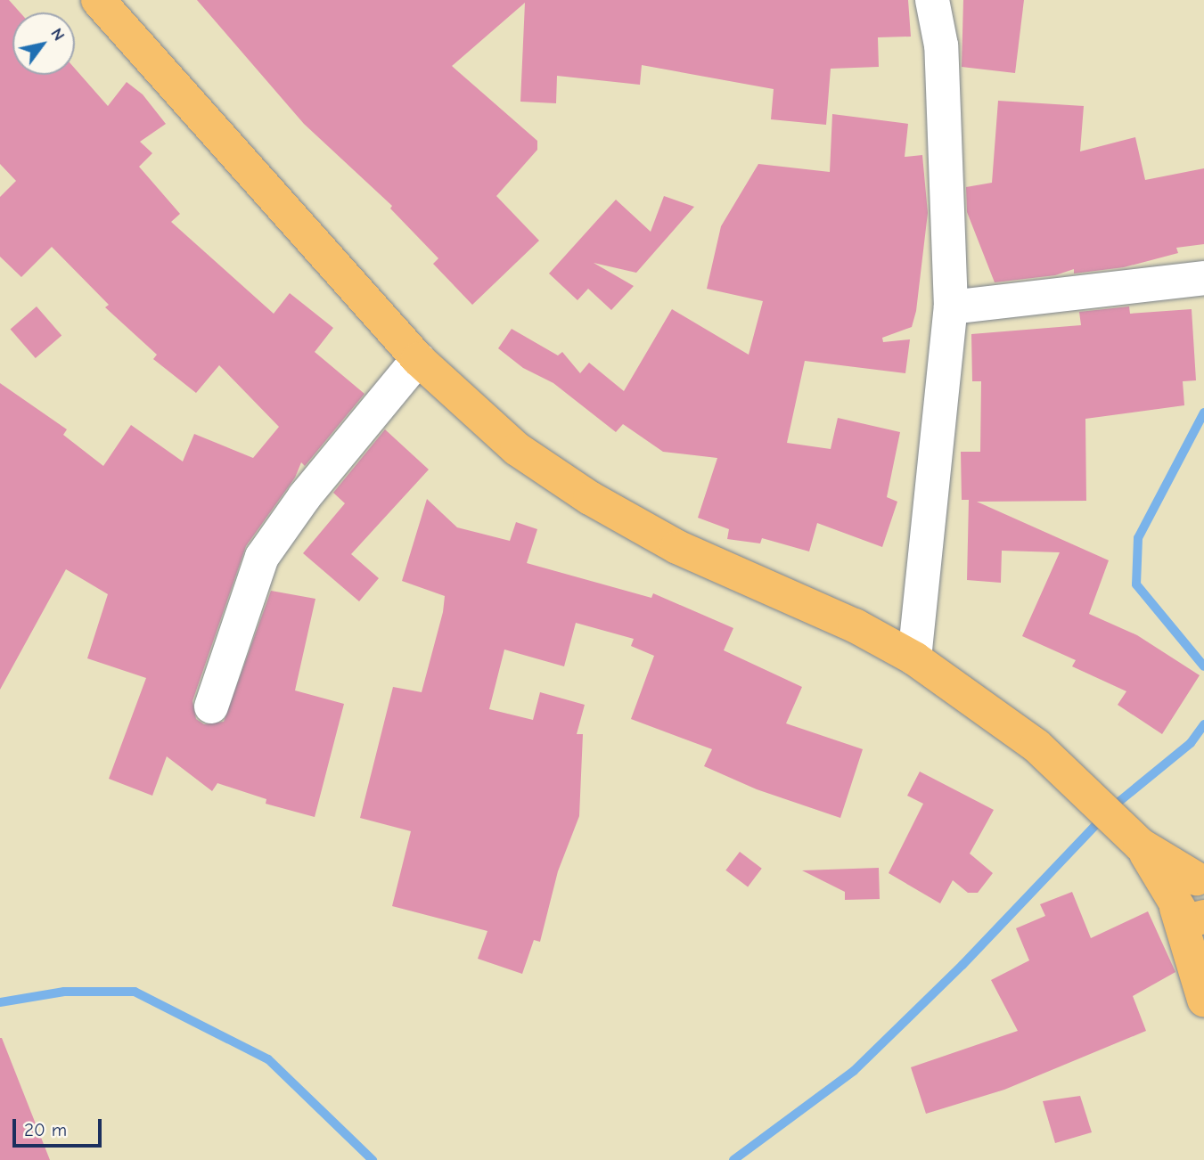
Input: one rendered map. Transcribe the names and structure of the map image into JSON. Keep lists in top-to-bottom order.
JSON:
{
  "scale_bar": "20 m",
  "north": "top right"
}
